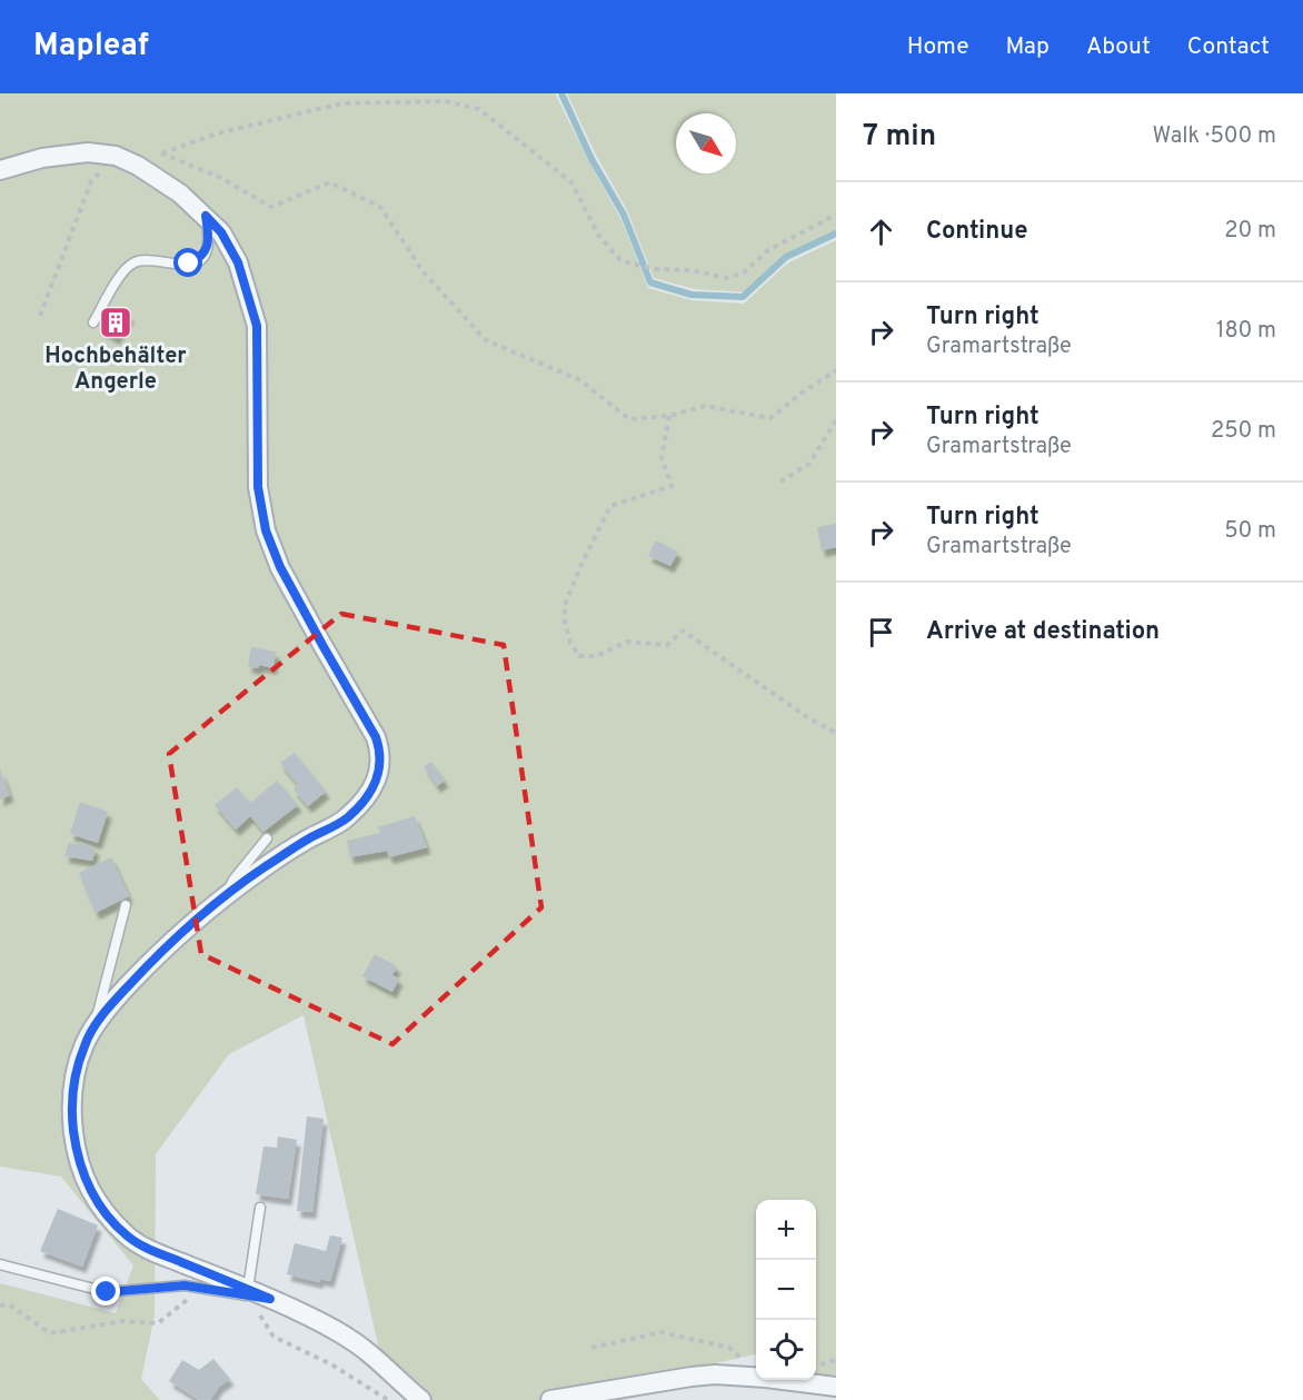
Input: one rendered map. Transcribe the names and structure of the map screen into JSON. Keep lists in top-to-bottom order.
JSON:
{
  "places": {
    "building": ["Hochbehälter Angerle"]
  },
  "north": "bottom right",
  "page": {
    "header": "Mapleaf",
    "nav": [
      "Home",
      "Map",
      "About",
      "Contact"
    ],
    "heading": ["7 min", "Walk · 500 m"],
    "list": [
      ["Continue", "20 m"],
      ["Turn right", "Gramartstraße", "180 m"],
      ["Turn right", "Gramartstraße", "250 m"],
      ["Turn right", "Gramartstraße", "50 m"],
      "Arrive at destination"
    ],
    "map_buttons": ["+", "−"]
  }
}
